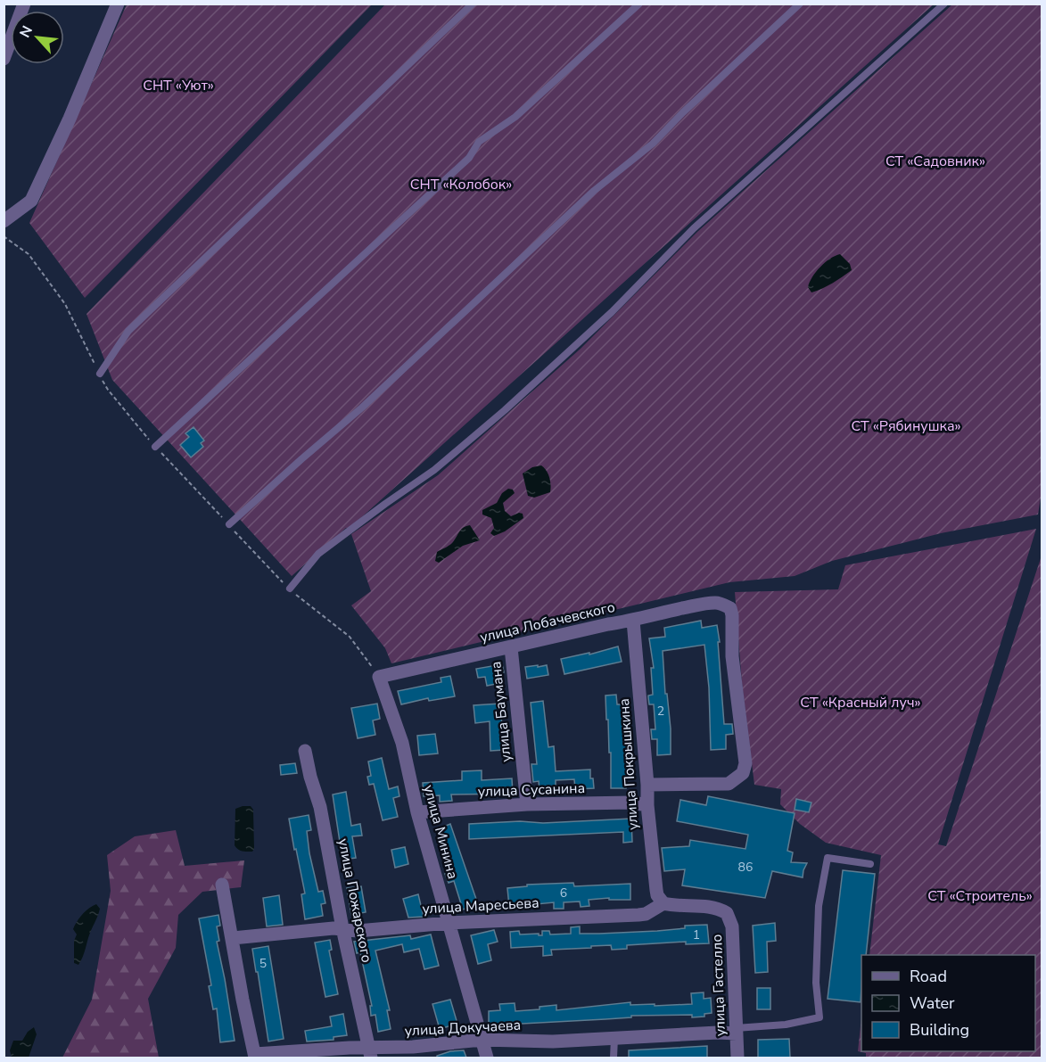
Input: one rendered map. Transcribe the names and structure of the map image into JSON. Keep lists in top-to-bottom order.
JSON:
{
  "streets": {
    "street": [
      "улица Лобачевского",
      "улица Баумана",
      "улица Покрышкина",
      "улица Сусанина",
      "улица Минина",
      "улица Пожарского",
      "улица Маресьева",
      "улица Гастелло",
      "улица Докучаева"
    ]
  },
  "crossings": [
    ["улица Лобачевского", "улица Баумана"],
    ["улица Лобачевского", "улица Покрышкина"],
    ["улица Лобачевского", "улица Минина"],
    ["улица Баумана", "улица Сусанина"],
    ["улица Покрышкина", "улица Сусанина"],
    ["улица Покрышкина", "улица Маресьева"],
    ["улица Покрышкина", "улица Гастелло"],
    ["улица Сусанина", "улица Минина"],
    ["улица Минина", "улица Маресьева"],
    ["улица Минина", "улица Докучаева"],
    ["улица Пожарского", "улица Маресьева"],
    ["улица Пожарского", "улица Докучаева"],
    ["улица Маресьева", "улица Гастелло"],
    ["улица Гастелло", "улица Докучаева"]
  ],
  "parks": [
    "СНТ «Уют»",
    "СТ «Садовник»",
    "СНТ «Колобок»",
    "СТ «Рябинушка»",
    "СТ «Красный луч»",
    "СТ «Строитель»"
  ],
  "house_numbers": [
    "2",
    "86",
    "6",
    "1",
    "5"
  ],
  "legend": ["Road", "Water", "Building"],
  "north": "top left"
}
